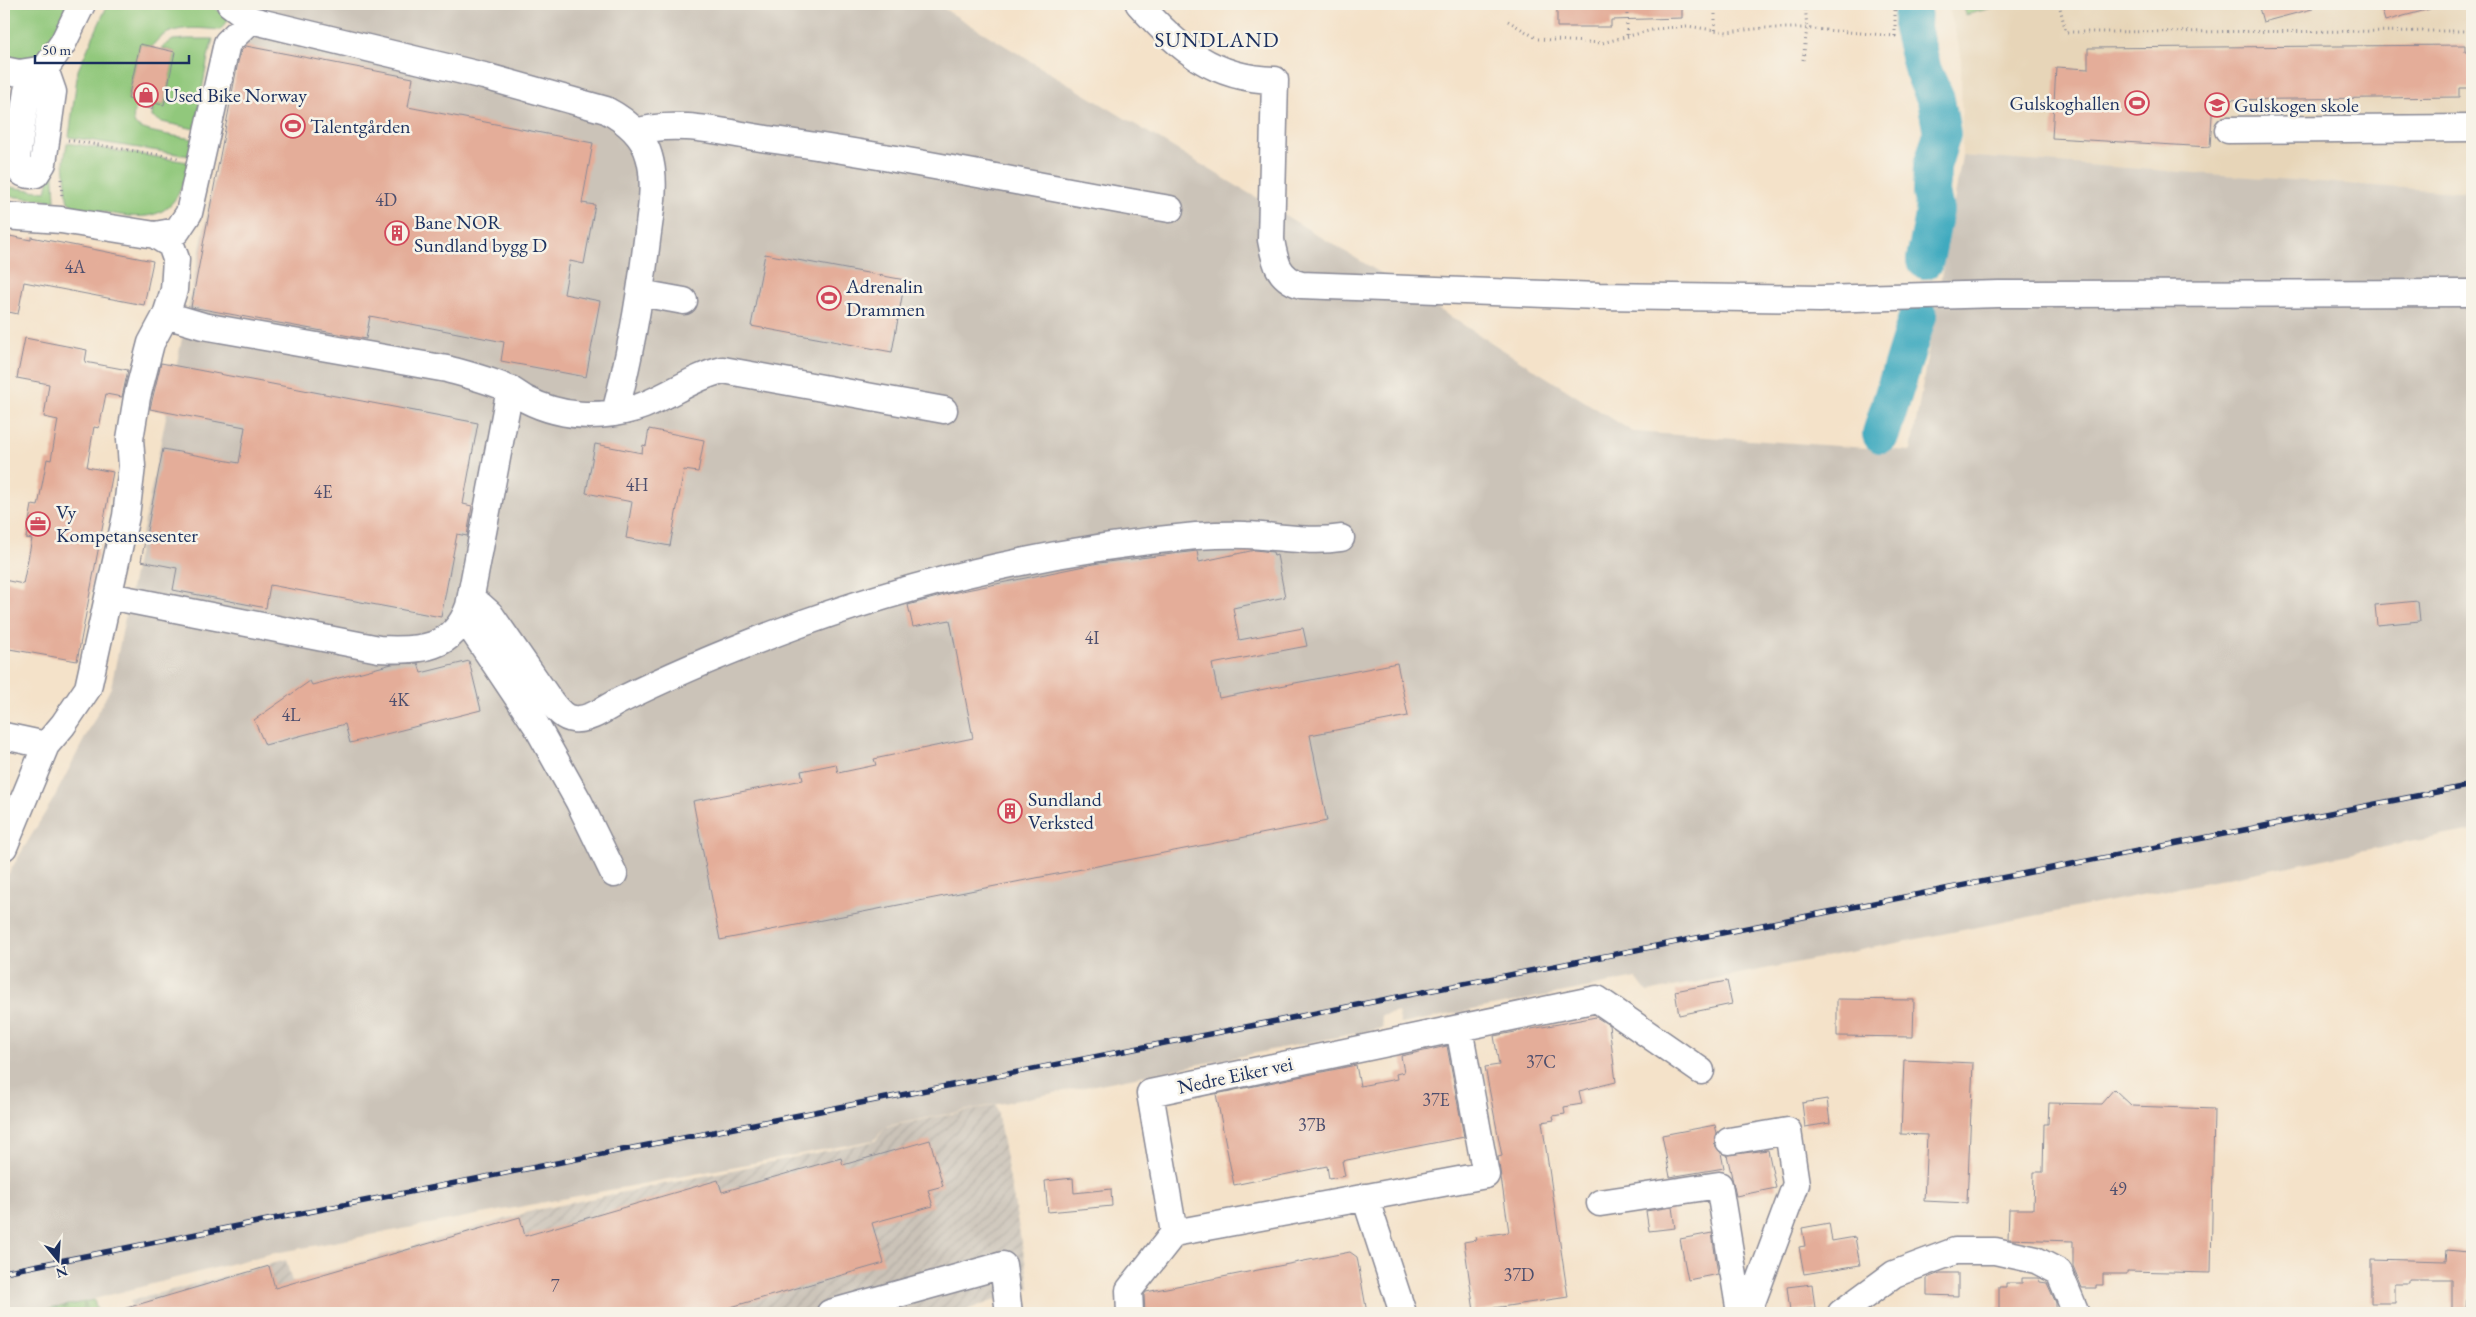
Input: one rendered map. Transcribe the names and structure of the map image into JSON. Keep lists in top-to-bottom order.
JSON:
{
  "streets": {
    "street": ["Nedre Eiker vei"]
  },
  "districts": ["SUNDLAND"],
  "places": {
    "shop": ["Used Bike Norway"],
    "sports": ["Gulskoghallen", "Talentgården", "Adrenalin Drammen"],
    "school or university": ["Gulskogen skole"],
    "building": ["Bane NOR Sundland bygg D", "Sundland Verksted"],
    "office": ["Vy Kompetansesenter"]
  },
  "house_numbers": [
    "4D",
    "4A",
    "4H",
    "4E",
    "4I",
    "4K",
    "4L",
    "37C",
    "37E",
    "37B",
    "49",
    "37D",
    "7"
  ],
  "scale_bar": "50 m",
  "north": "bottom"
}
